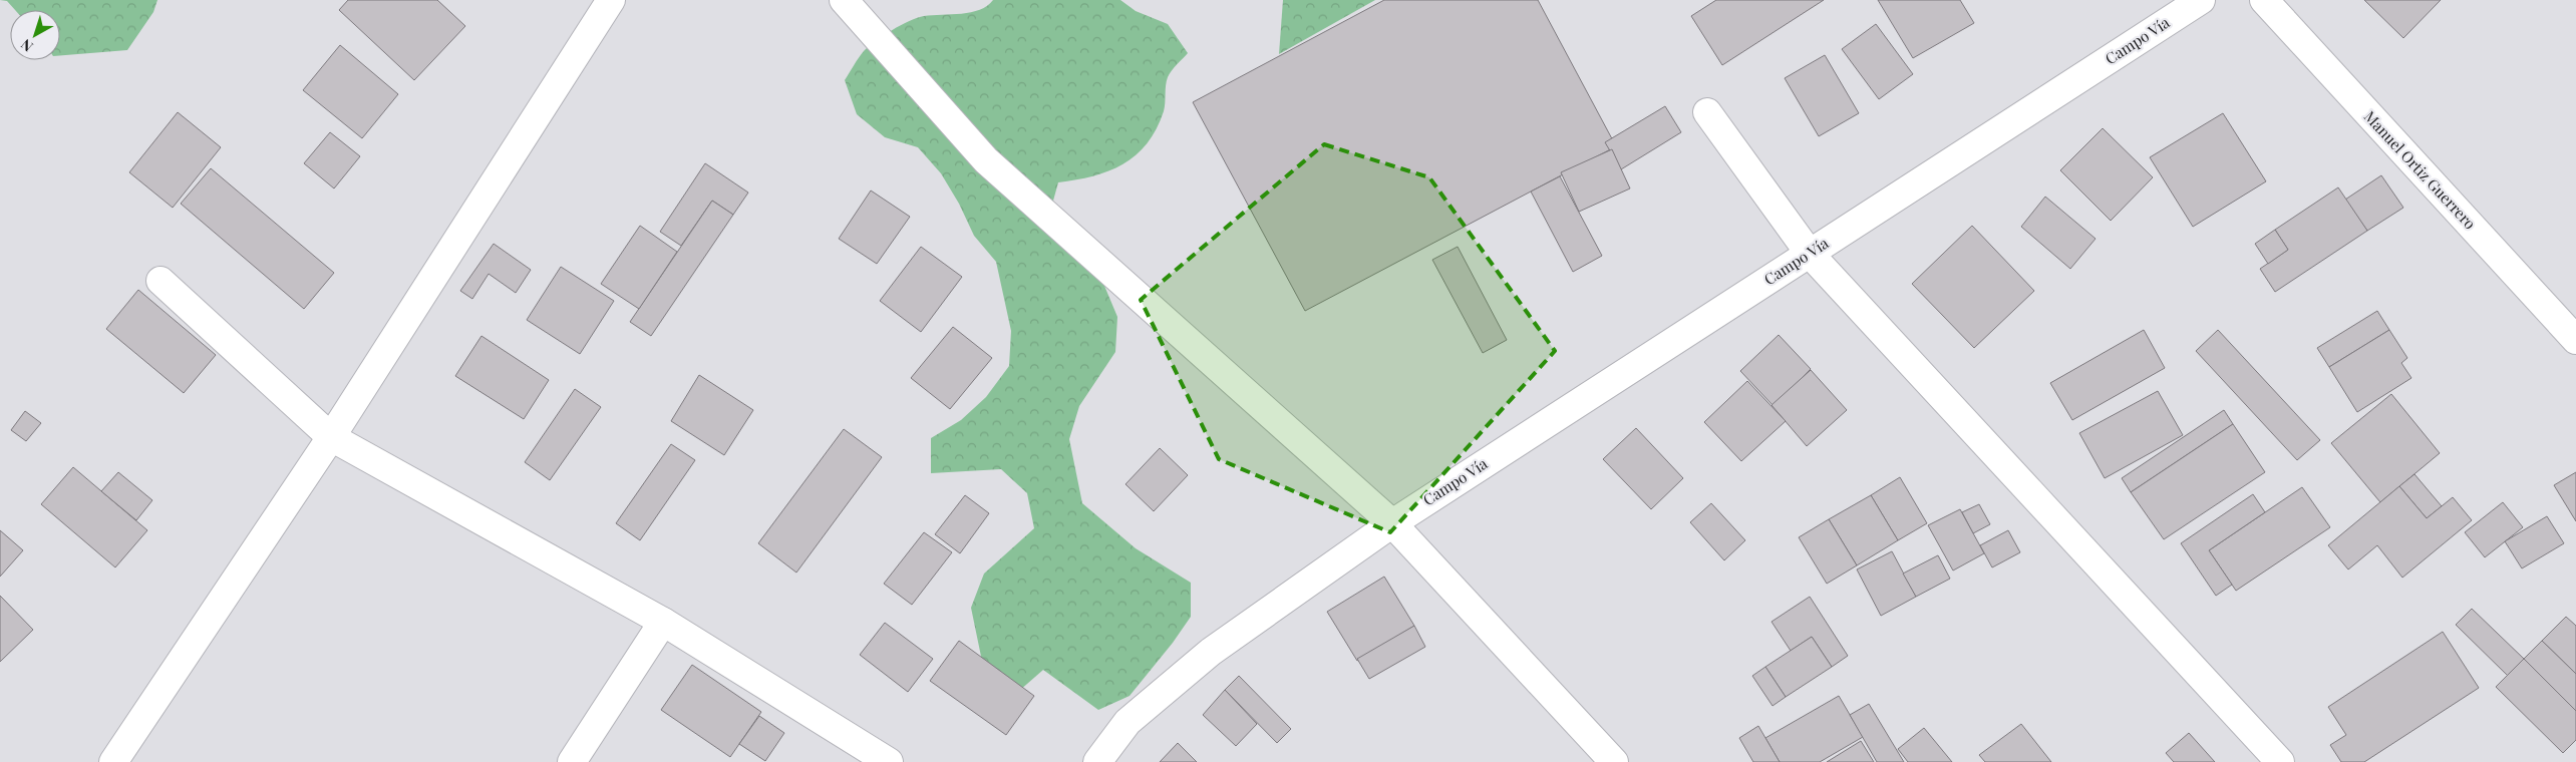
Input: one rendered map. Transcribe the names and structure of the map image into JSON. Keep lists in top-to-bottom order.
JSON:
{
  "streets": {
    "street": ["Campo Vía", "Manuel Ortiz Guerrero"]
  },
  "north": "bottom left"
}
